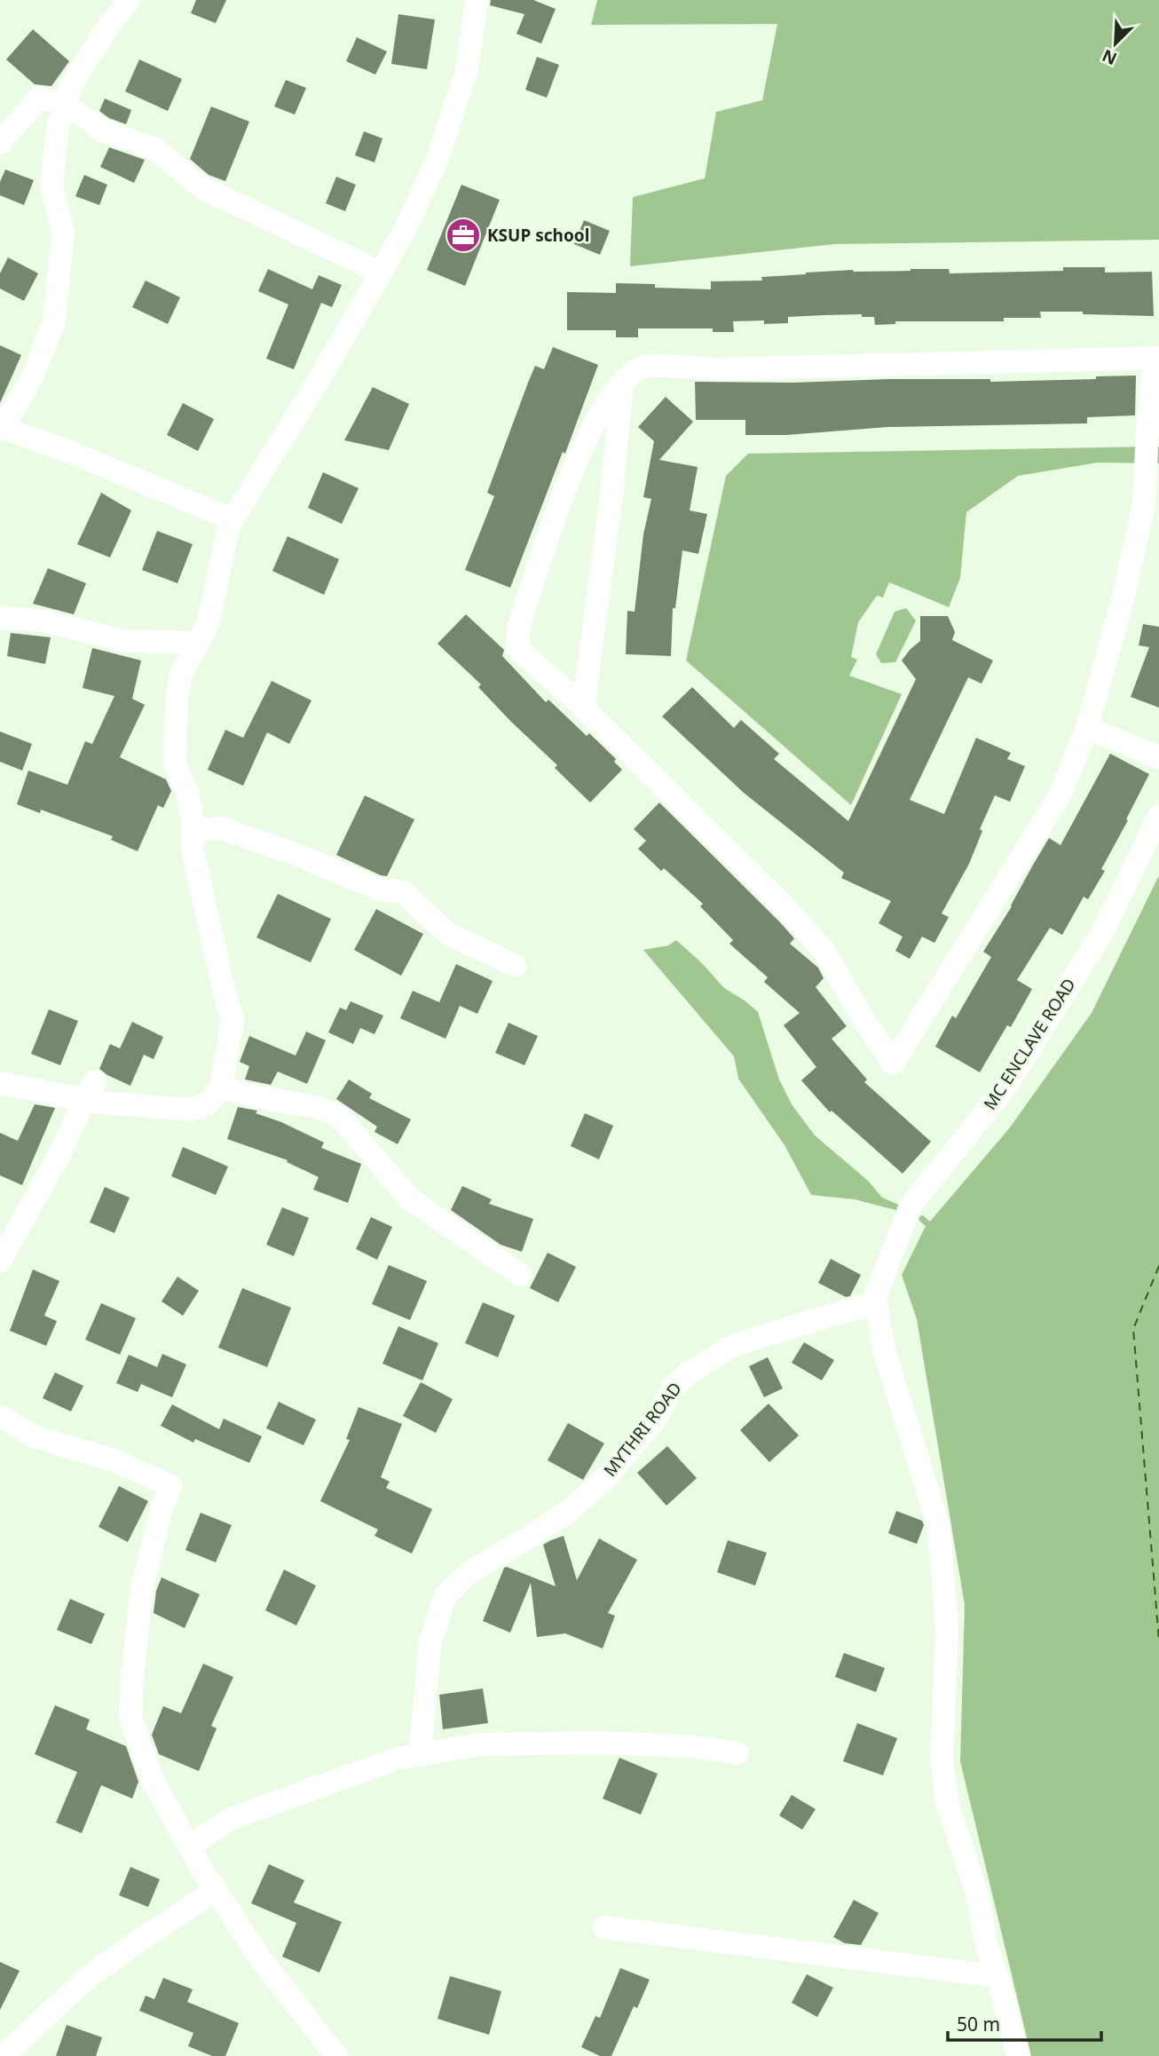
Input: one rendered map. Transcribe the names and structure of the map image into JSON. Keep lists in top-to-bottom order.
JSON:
{
  "streets": {
    "street": ["MC ENCLAVE ROAD", "MYTHRI ROAD"]
  },
  "crossings": [
    ["MC ENCLAVE ROAD", "MYTHRI ROAD"]
  ],
  "places": {
    "office": ["KSUP school"]
  },
  "scale_bar": "50 m",
  "north": "bottom left"
}
